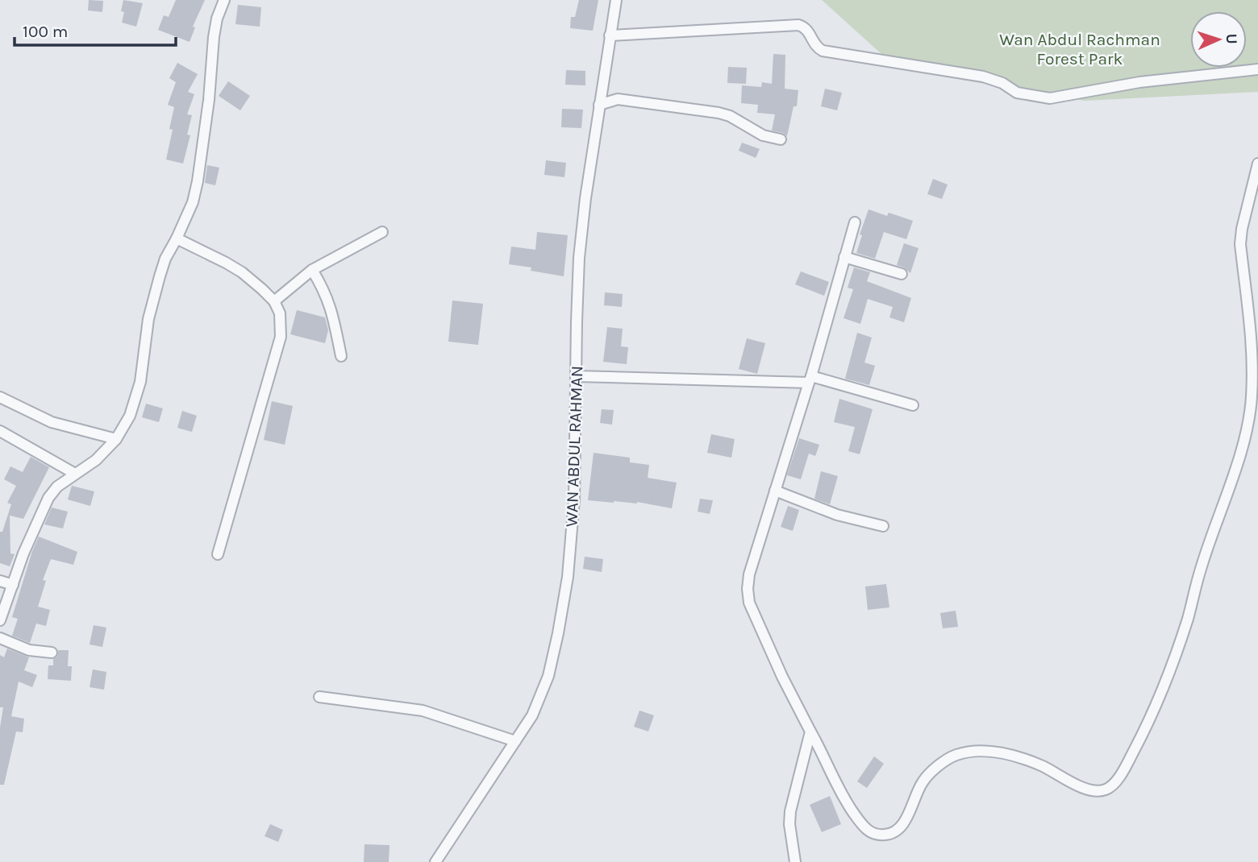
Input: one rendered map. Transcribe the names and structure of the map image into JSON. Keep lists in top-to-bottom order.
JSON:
{
  "streets": {
    "street": ["WAN ABDUL RAHMAN"]
  },
  "parks": ["Wan Abdul Rachman Forest Park"],
  "scale_bar": "100 m",
  "north": "right"
}
